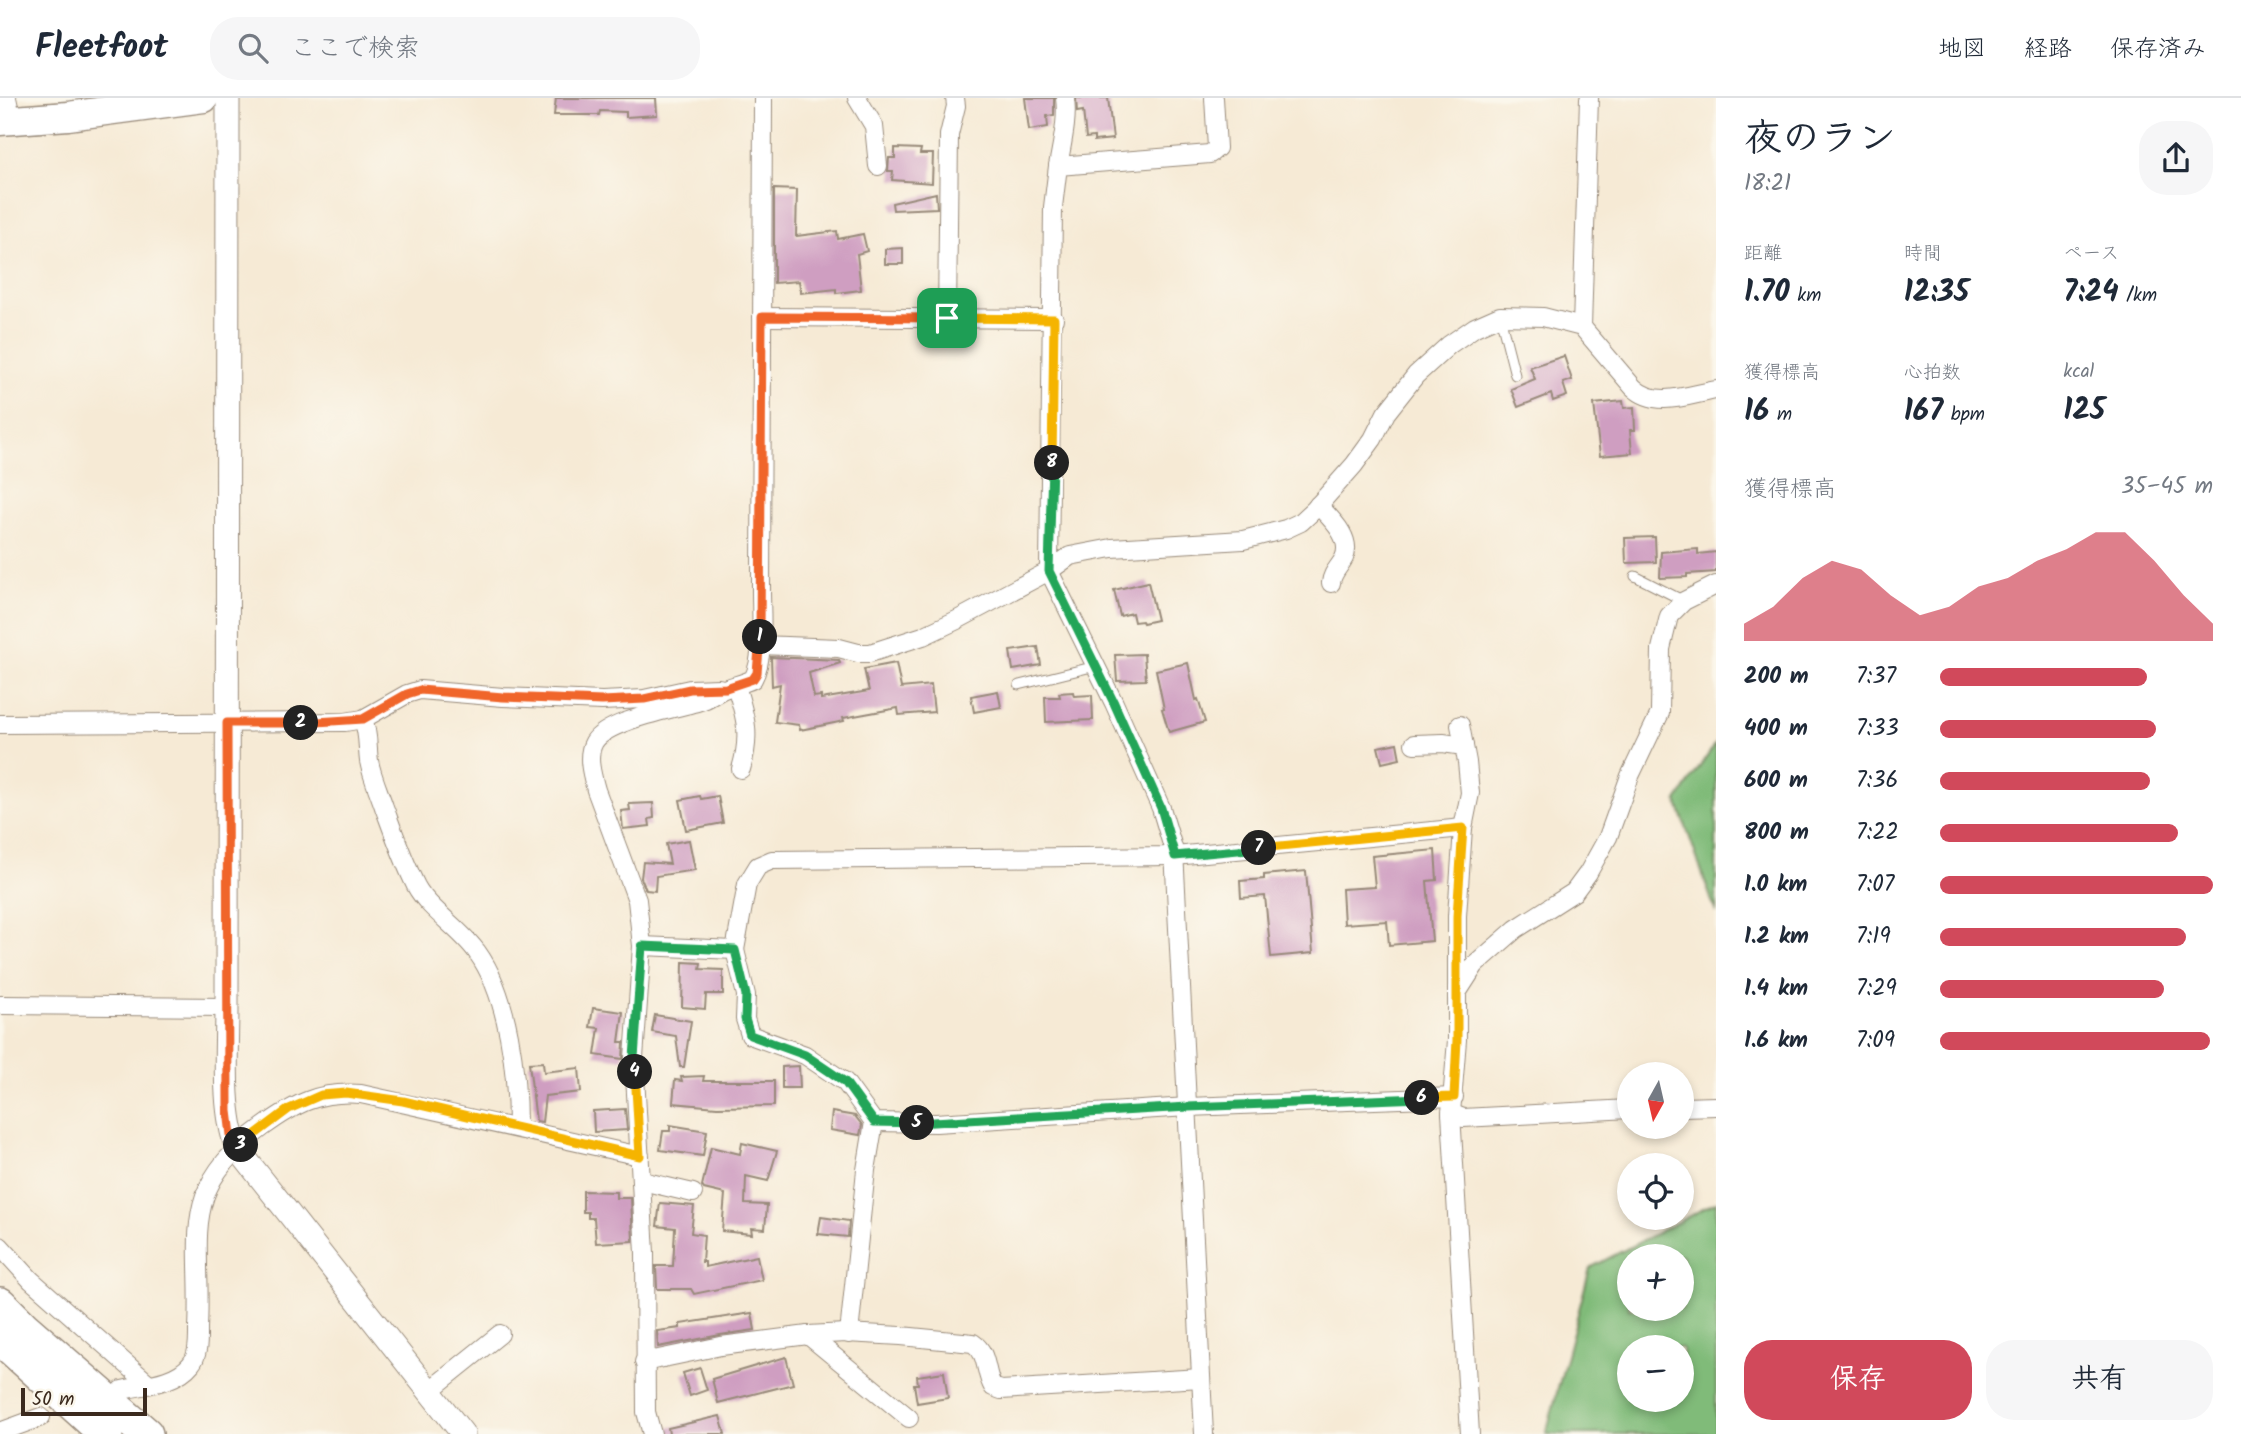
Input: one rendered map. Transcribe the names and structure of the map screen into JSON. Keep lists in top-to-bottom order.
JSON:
{
  "scale_bar": "50 m",
  "north": "bottom",
  "page": {
    "header": "Fleetfoot",
    "search": "ここで検索",
    "nav": ["地図", "経路", "保存済み"],
    "heading": ["夜のラン", "18:21"],
    "stats": [
      ["距離", "1.70 km"],
      ["時間", "12:35"],
      ["ペース", "7:24 /km"],
      ["獲得標高", "16 m"],
      ["心拍数", "167 bpm"],
      ["kcal", "125"]
    ],
    "pins": [
      "8",
      "1",
      "2",
      "7",
      "4",
      "6",
      "5",
      "3"
    ],
    "chart": ["獲得標高", "35–45 m"],
    "list": [
      {
        "name": "200 m",
        "note": "7:37"
      },
      {
        "name": "400 m",
        "note": "7:33"
      },
      {
        "name": "600 m",
        "note": "7:36"
      },
      {
        "name": "800 m",
        "note": "7:22"
      },
      {
        "name": "1.0 km",
        "note": "7:07"
      },
      {
        "name": "1.2 km",
        "note": "7:19"
      },
      {
        "name": "1.4 km",
        "note": "7:29"
      },
      {
        "name": "1.6 km",
        "note": "7:09"
      }
    ],
    "map_buttons": ["+", "−"],
    "buttons": ["保存", "共有"],
    "scale": "50 m"
  }
}
